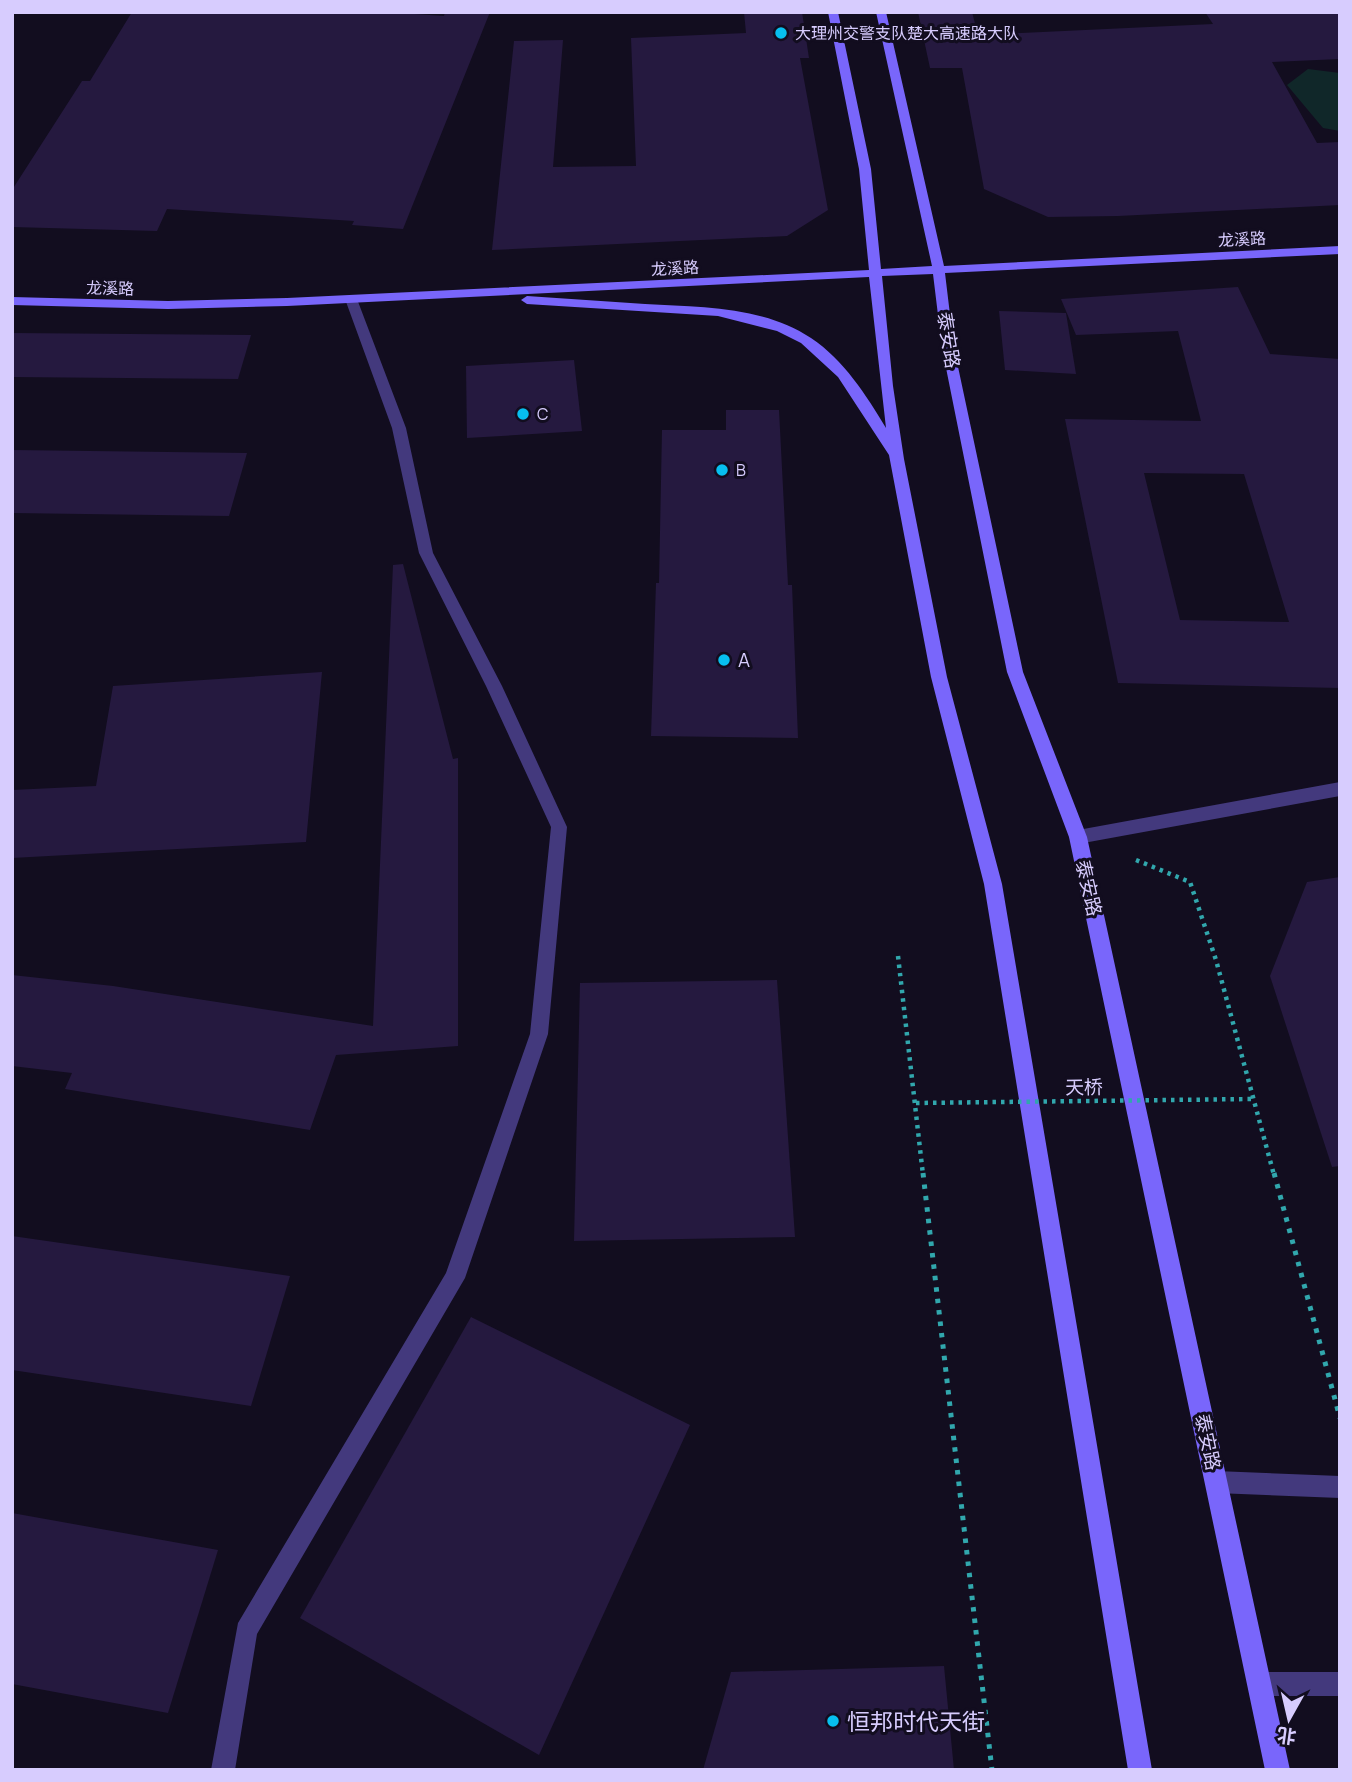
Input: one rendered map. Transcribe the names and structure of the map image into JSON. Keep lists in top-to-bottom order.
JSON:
{
  "streets": {
    "main road": ["龙溪路", "泰安路"],
    "path": ["天桥"]
  },
  "crossings": [
    ["龙溪路", "泰安路"]
  ],
  "places": [
    "大理州交警支队楚大高速路大队",
    "C",
    "B",
    "A",
    "恒邦时代天街"
  ],
  "north": "bottom"
}
